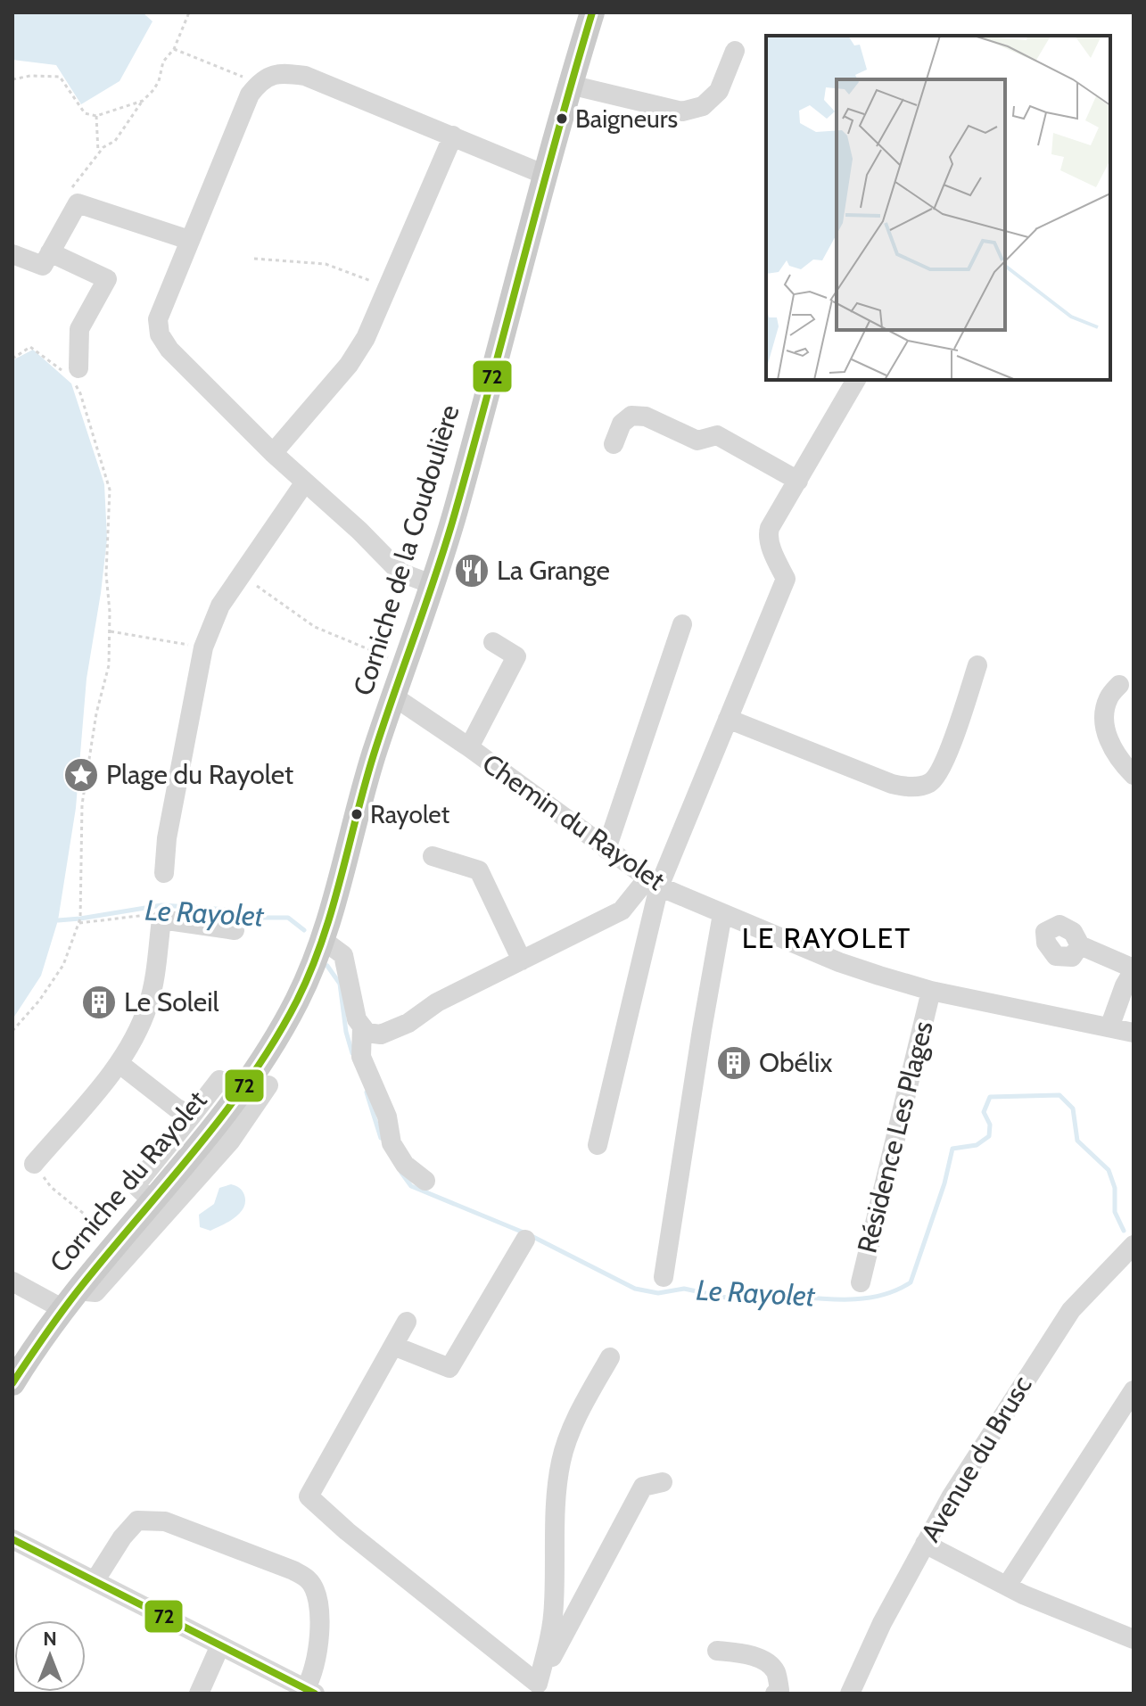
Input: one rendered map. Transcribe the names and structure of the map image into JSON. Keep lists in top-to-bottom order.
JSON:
{
  "streets": {
    "main road": ["Corniche de la Coudoulière", "Corniche du Rayolet"],
    "street": ["Chemin du Rayolet", "Résidence Les Plages", "Avenue du Brusc"]
  },
  "crossings": [
    ["Corniche de la Coudoulière", "Chemin du Rayolet"],
    ["Corniche de la Coudoulière", "Corniche du Rayolet"],
    ["Chemin du Rayolet", "Résidence Les Plages"]
  ],
  "districts": ["LE RAYOLET"],
  "water": ["Le Rayolet"],
  "places": {
    "other": ["Baigneurs", "Rayolet"],
    "restaurant": ["La Grange"],
    "place": ["Plage du Rayolet"],
    "building": ["Le Soleil", "Obélix"]
  },
  "lines": ["transit line 72"],
  "north": "top"
}
